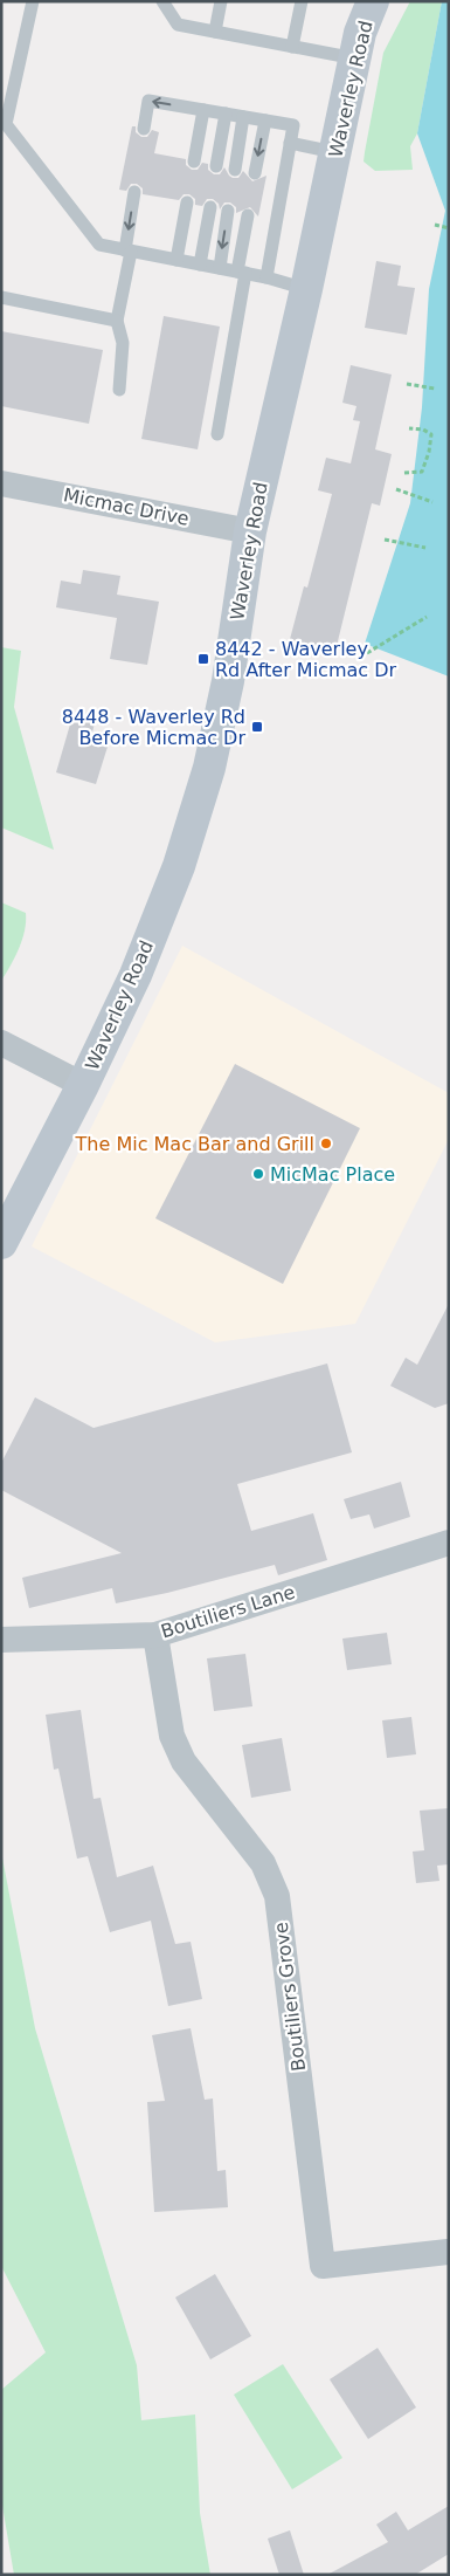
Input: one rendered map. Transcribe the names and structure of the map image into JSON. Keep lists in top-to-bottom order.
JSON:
{
  "streets": {
    "main road": ["Waverley Road"],
    "street": ["Micmac Drive", "Boutiliers Lane", "Boutiliers Grove"]
  },
  "crossings": [
    ["Waverley Road", "Micmac Drive"],
    ["Boutiliers Lane", "Boutiliers Grove"]
  ],
  "places": {
    "transit": ["8442 - Waverley Rd After Micmac Dr", "8448 - Waverley Rd Before Micmac Dr"],
    "other": ["The Mic Mac Bar and Grill", "MicMac Place"]
  }
}
